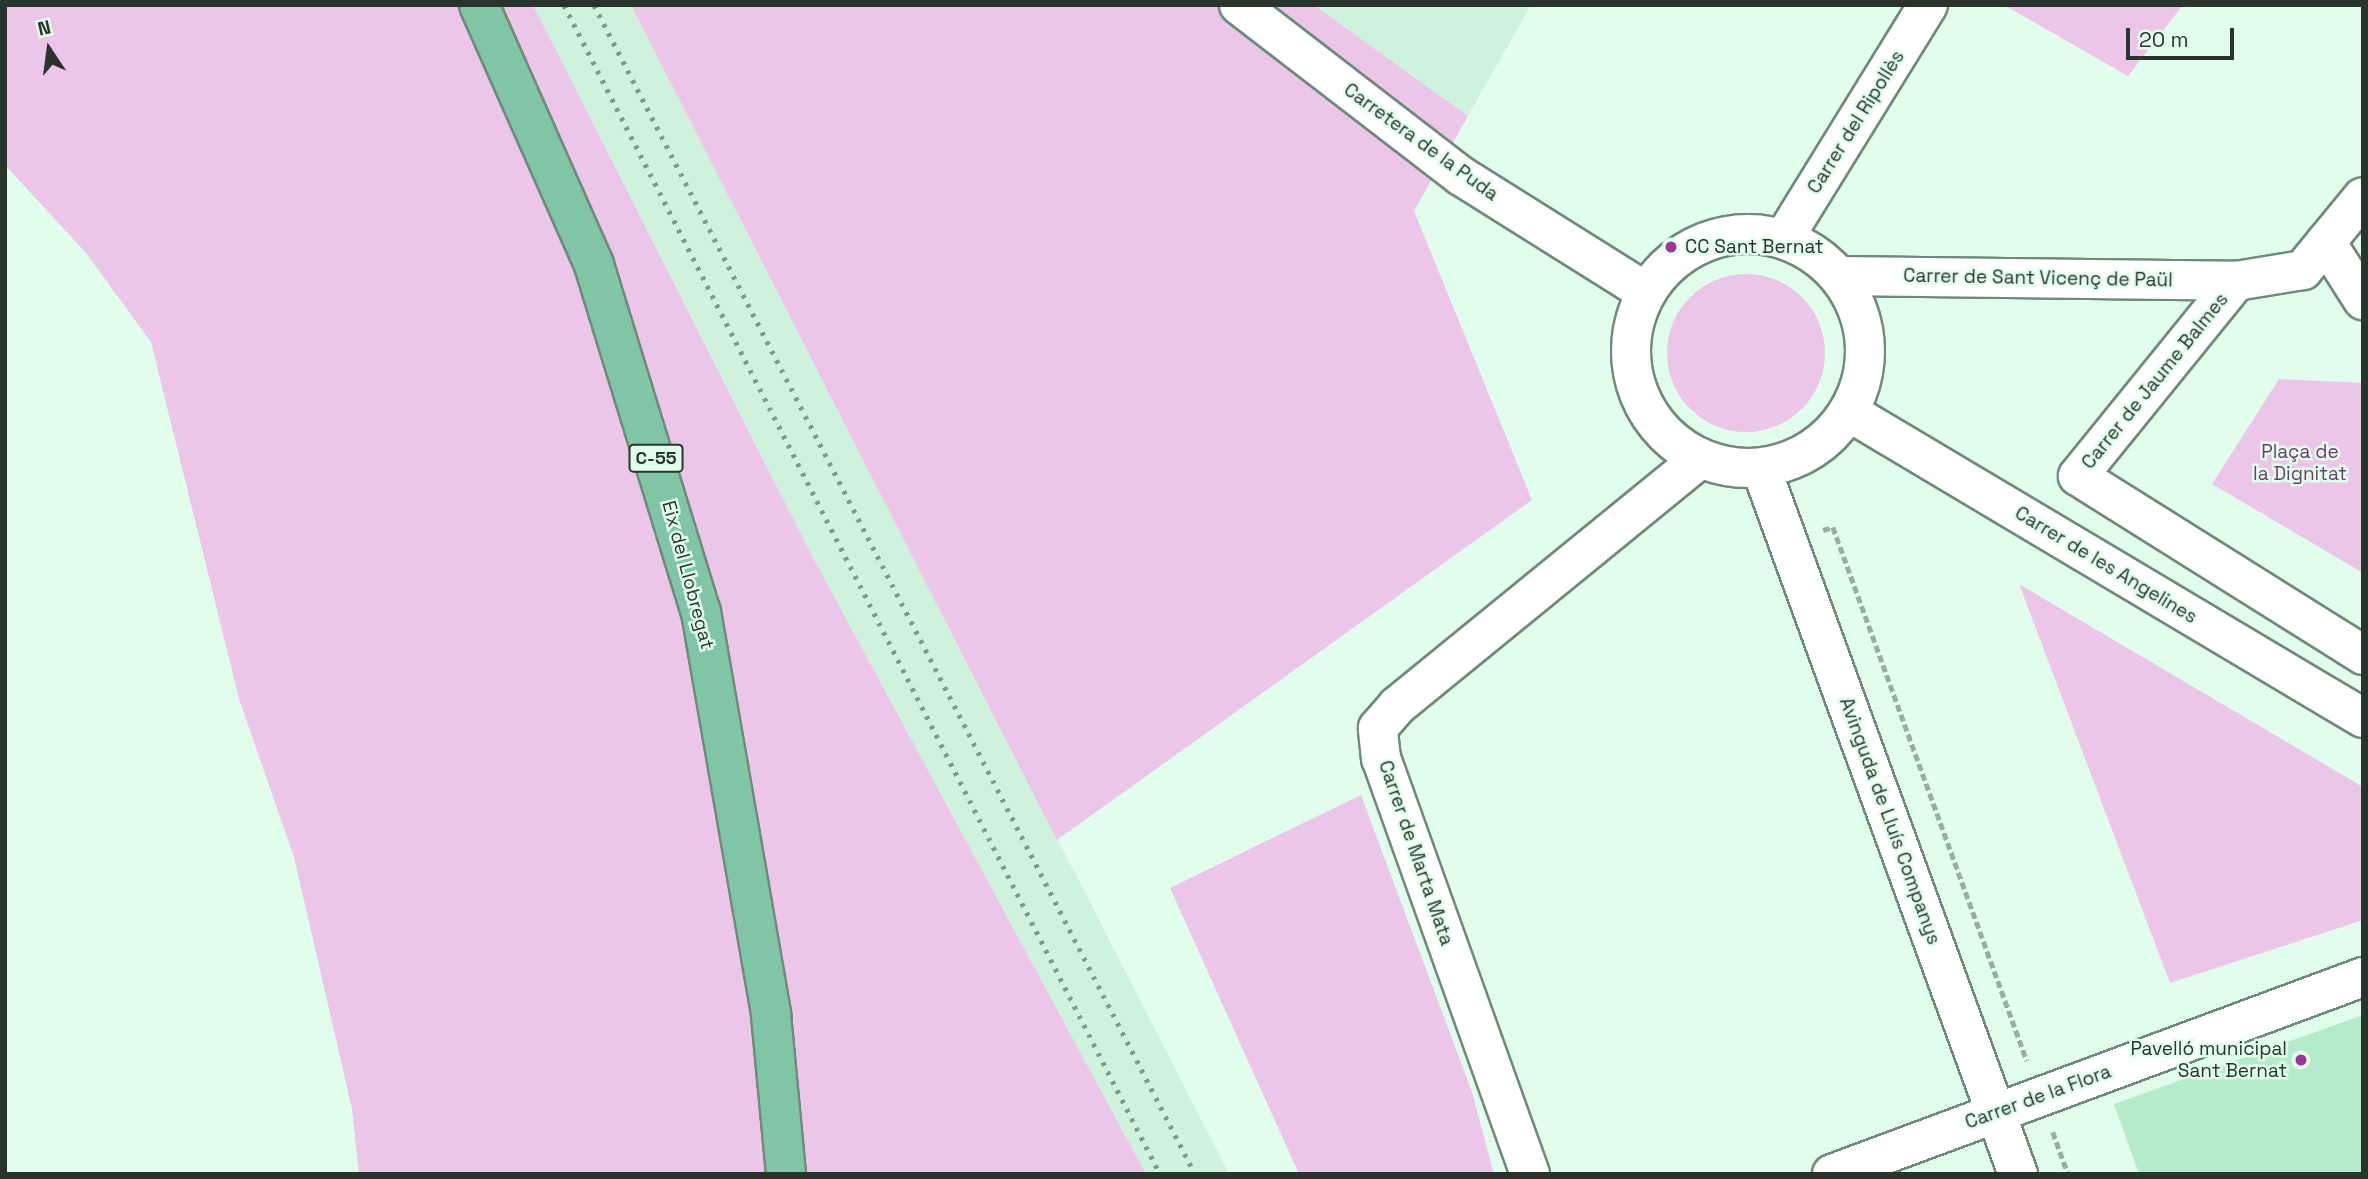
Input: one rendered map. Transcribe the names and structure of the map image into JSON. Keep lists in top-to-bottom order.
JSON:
{
  "streets": {
    "main road": ["C-55", "Eix del Llobregat"],
    "street": [
      "Carrer del Ripollès",
      "Carretera de la Puda",
      "Carrer de Sant Vicenç de Paül",
      "Carrer de Jaume Balmes",
      "Carrer de les Angelines",
      "Avinguda de Lluís Companys",
      "Carrer de Marta Mata",
      "Carrer de la Flora"
    ]
  },
  "crossings": [
    ["Carrer del Ripollès", "Carretera de la Puda"],
    ["Carrer del Ripollès", "Carrer de Sant Vicenç de Paül"],
    ["Carrer del Ripollès", "Carrer de les Angelines"],
    ["Carrer del Ripollès", "Avinguda de Lluís Companys"],
    ["Carrer del Ripollès", "Carrer de Marta Mata"],
    ["Carretera de la Puda", "Carrer de Sant Vicenç de Paül"],
    ["Carretera de la Puda", "Carrer de les Angelines"],
    ["Carretera de la Puda", "Avinguda de Lluís Companys"],
    ["Carretera de la Puda", "Carrer de Marta Mata"],
    ["Carrer de Sant Vicenç de Paül", "Carrer de Jaume Balmes"],
    ["Carrer de Sant Vicenç de Paül", "Carrer de les Angelines"],
    ["Carrer de Sant Vicenç de Paül", "Avinguda de Lluís Companys"],
    ["Carrer de Sant Vicenç de Paül", "Carrer de Marta Mata"],
    ["Carrer de les Angelines", "Avinguda de Lluís Companys"],
    ["Carrer de les Angelines", "Carrer de Marta Mata"],
    ["Avinguda de Lluís Companys", "Carrer de Marta Mata"],
    ["Avinguda de Lluís Companys", "Carrer de la Flora"]
  ],
  "parks": ["Plaça de la Dignitat"],
  "places": ["CC Sant Bernat", "Pavelló municipal Sant Bernat"],
  "scale_bar": "20 m",
  "north": "top"
}
